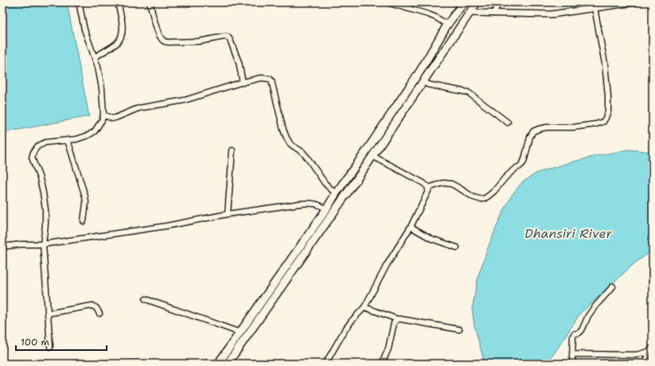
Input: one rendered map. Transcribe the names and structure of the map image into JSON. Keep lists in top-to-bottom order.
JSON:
{
  "water": ["Dhansiri River"],
  "scale_bar": "100 m"
}
